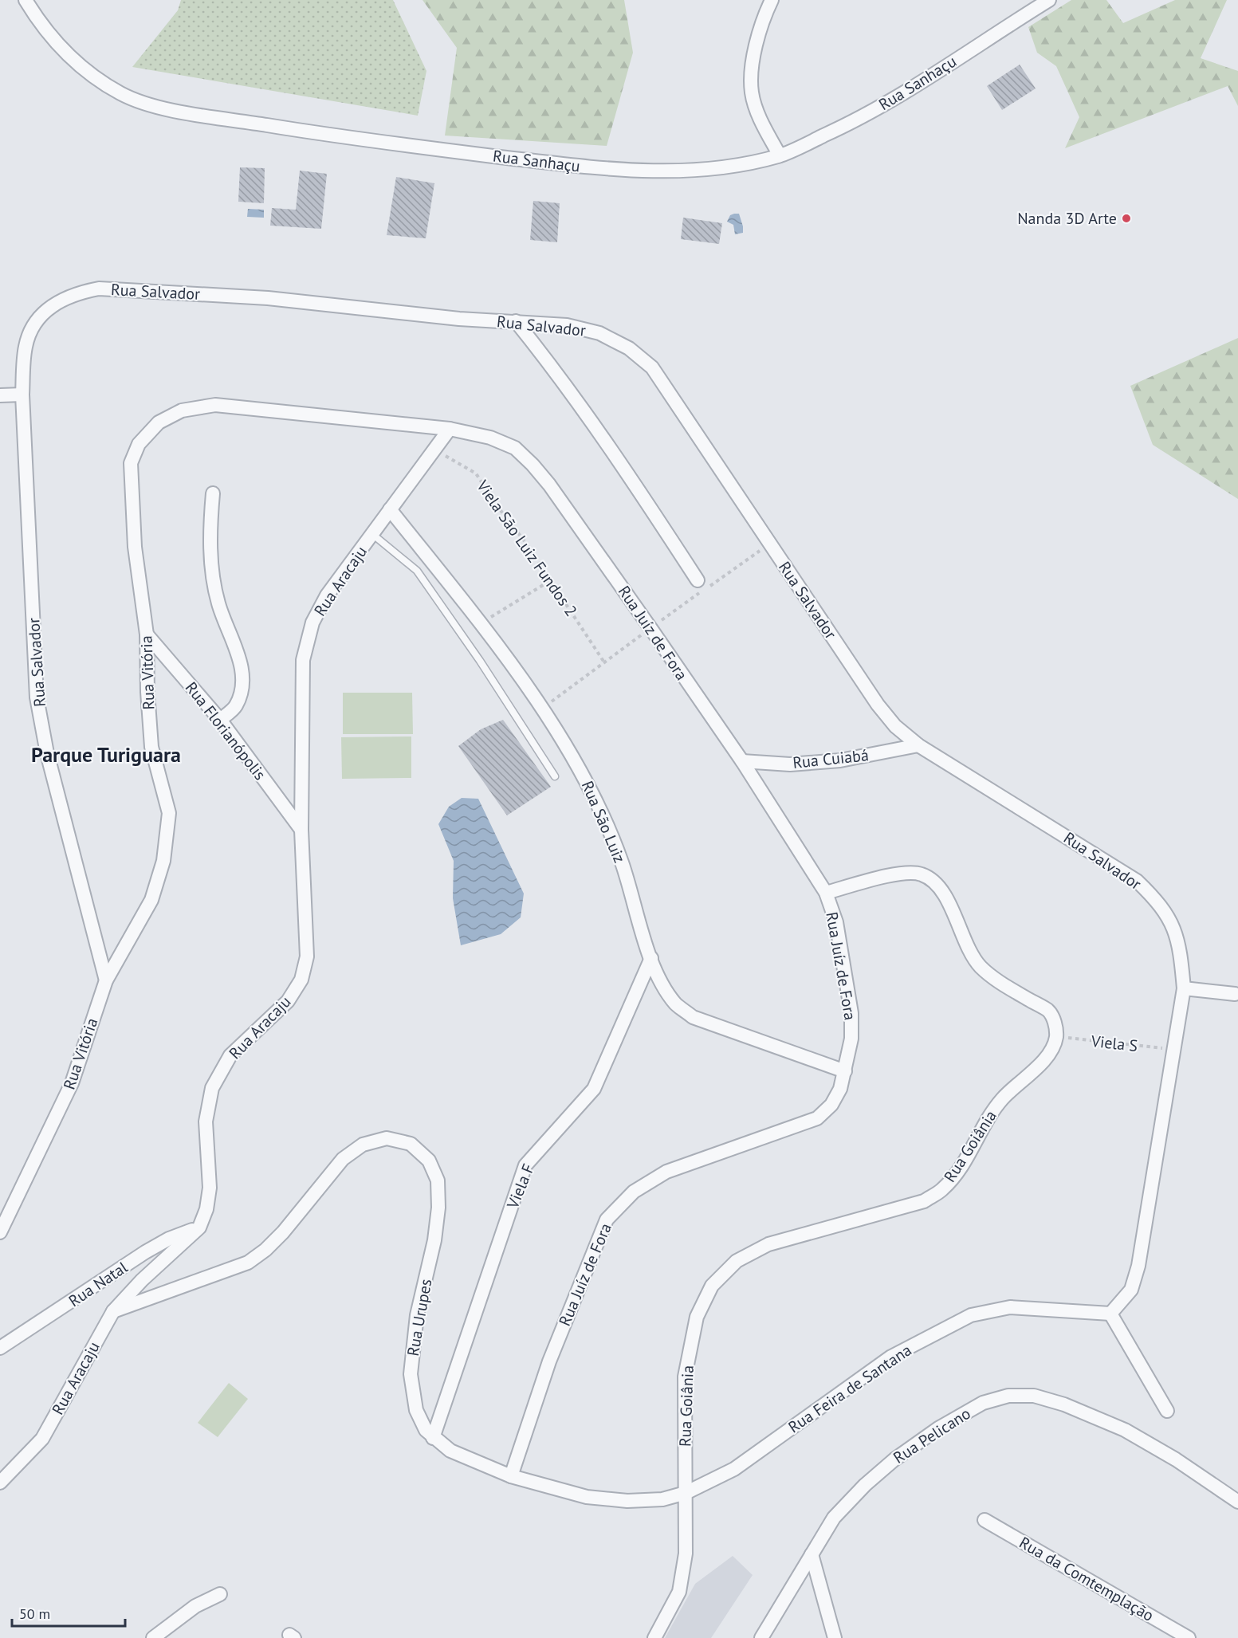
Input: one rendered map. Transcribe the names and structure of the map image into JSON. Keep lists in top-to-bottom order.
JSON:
{
  "streets": {
    "street": [
      "Rua Sanhaçu",
      "Rua Salvador",
      "Rua Aracaju",
      "Rua Juíz de Fora",
      "Rua Vitória",
      "Rua Florianópolis",
      "Rua Cuiabá",
      "Rua São Luiz",
      "Rua Goiânia",
      "Viela F",
      "Rua Natal",
      "Rua Urupes",
      "Rua Feira de Santana",
      "Rua Pelicano",
      "Rua da Comtemplação"
    ],
    "path": ["Viela São Luiz Fundos 2", "Viela S"]
  },
  "crossings": [
    ["Rua Salvador", "Rua Vitória"],
    ["Rua Salvador", "Rua Cuiabá"],
    ["Rua Salvador", "Viela S"],
    ["Rua Salvador", "Rua Feira de Santana"],
    ["Viela São Luiz Fundos 2", "Rua Aracaju"],
    ["Rua Aracaju", "Rua Vitória"],
    ["Rua Aracaju", "Rua Florianópolis"],
    ["Rua Aracaju", "Rua São Luiz"],
    ["Rua Aracaju", "Rua Natal"],
    ["Rua Aracaju", "Rua Urupes"],
    ["Rua Juíz de Fora", "Rua Vitória"],
    ["Rua Juíz de Fora", "Rua Cuiabá"],
    ["Rua Juíz de Fora", "Rua São Luiz"],
    ["Rua Juíz de Fora", "Rua Urupes"],
    ["Rua Vitória", "Rua Florianópolis"],
    ["Rua São Luiz", "Viela F"],
    ["Viela S", "Rua Goiânia"],
    ["Rua Goiânia", "Rua Urupes"],
    ["Rua Goiânia", "Rua Feira de Santana"],
    ["Viela F", "Rua Urupes"],
    ["Rua Urupes", "Rua Feira de Santana"]
  ],
  "districts": ["Parque Turiguara"],
  "places": ["Nanda 3D Arte"],
  "scale_bar": "50 m"
}
